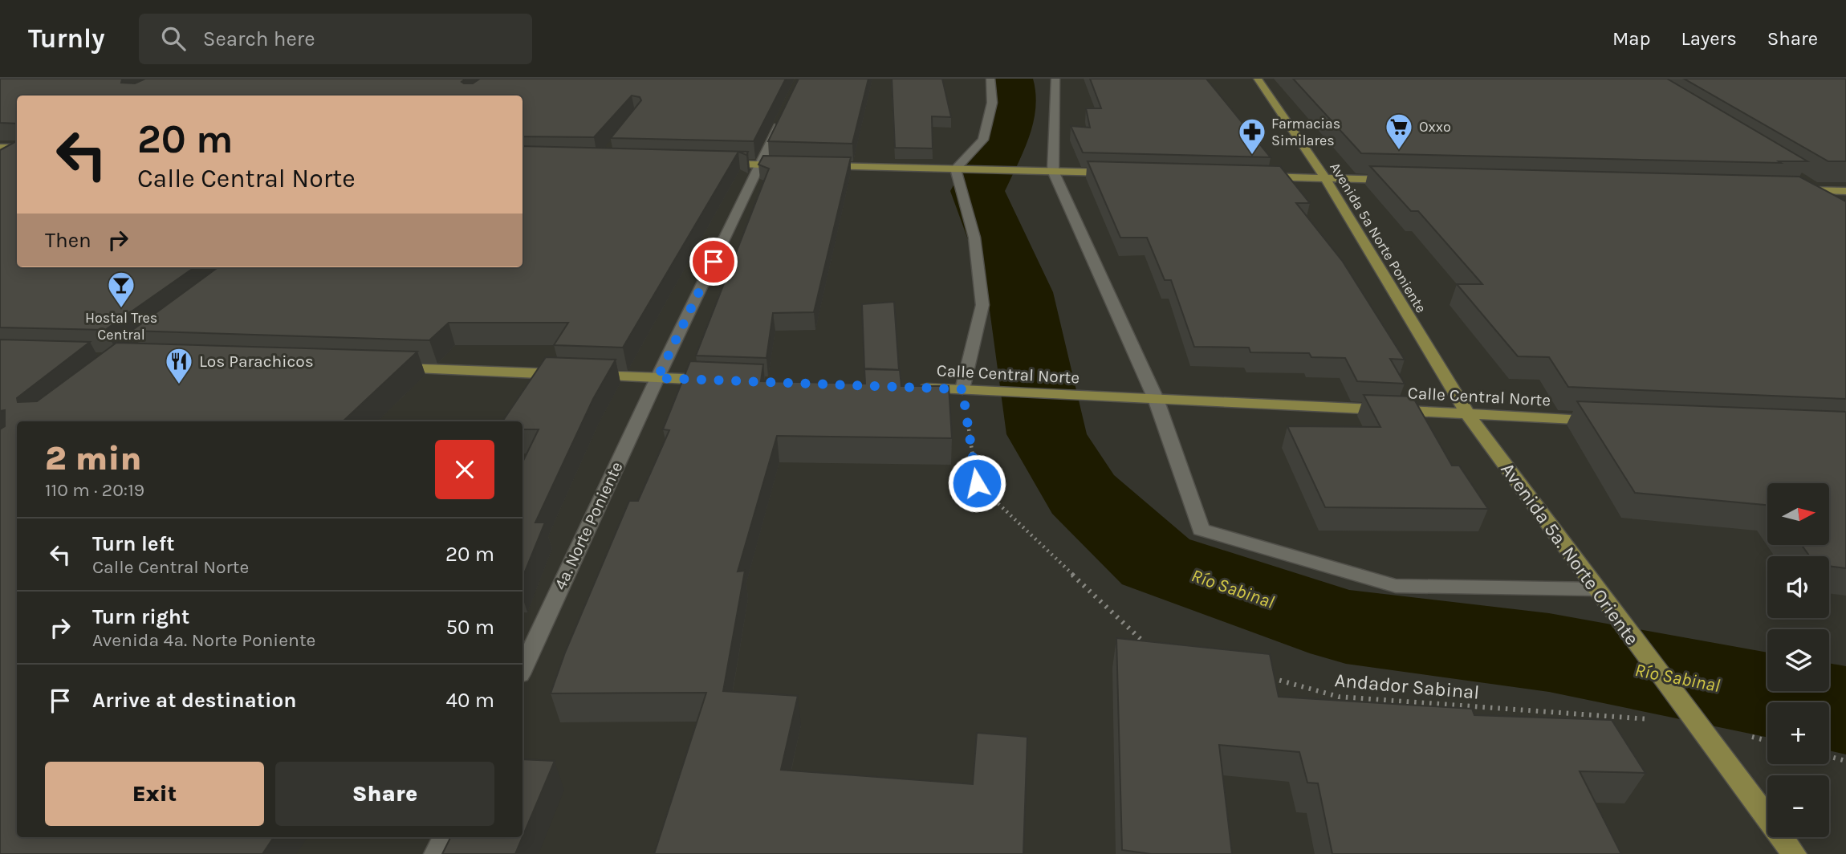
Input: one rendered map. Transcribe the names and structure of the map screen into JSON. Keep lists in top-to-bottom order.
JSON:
{
  "streets": {
    "main road": ["Avenida 5a Norte Poniente", "Calle Central Norte", "Avenida 5a. Norte Oriente"],
    "street": ["4a. Norte Poniente"],
    "path": ["Andador Sabinal"]
  },
  "crossings": [
    ["Avenida 5a Norte Poniente", "Calle Central Norte"],
    ["Avenida 5a Norte Poniente", "Avenida 5a. Norte Oriente"],
    ["Calle Central Norte", "Avenida 5a. Norte Oriente"],
    ["Avenida 5a. Norte Oriente", "Andador Sabinal"]
  ],
  "water": ["Río Sabinal"],
  "places": {
    "supermarket": ["Oxxo"],
    "pharmacy": ["Farmacias Similares"],
    "bar": ["Hostal Tres Central"],
    "restaurant": ["Los Parachicos"]
  },
  "north": "right",
  "page": {
    "header": "Turnly",
    "search": "Search here",
    "nav": ["Map", "Layers", "Share"],
    "turn": ["20 m", "Calle Central Norte"],
    "then": "Then",
    "heading": ["2 min", "110 m · 20:19"],
    "map_buttons": ["+", "−"],
    "list": [
      {
        "name": "Turn left",
        "note": "Calle Central Norte",
        "value": "20 m"
      },
      {
        "name": "Turn right",
        "note": "Avenida 4a. Norte Poniente",
        "value": "50 m"
      },
      {
        "name": "Arrive at destination",
        "value": "40 m"
      }
    ],
    "buttons": ["Exit", "Share"]
  }
}
